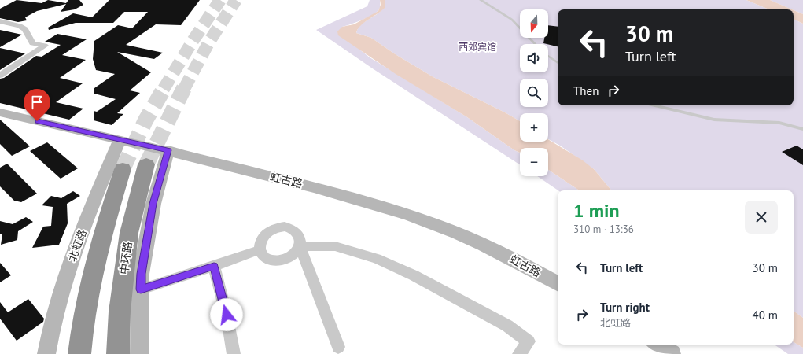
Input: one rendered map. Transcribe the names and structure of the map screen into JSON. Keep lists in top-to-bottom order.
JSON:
{
  "streets": {
    "highway": ["中环路"],
    "street": ["虹古路", "北虹路"]
  },
  "crossings": [
    ["虹古路", "北虹路"]
  ],
  "parks": ["西郊宾馆"],
  "north": "bottom",
  "page": {
    "map_buttons": ["+", "−"],
    "turn": ["30 m", "Turn left"],
    "then": "Then",
    "heading": ["1 min", "310 m · 13:36"],
    "list": [
      {
        "name": "Turn left",
        "value": "30 m"
      },
      {
        "name": "Turn right",
        "note": "北虹路",
        "value": "40 m"
      }
    ]
  }
}
